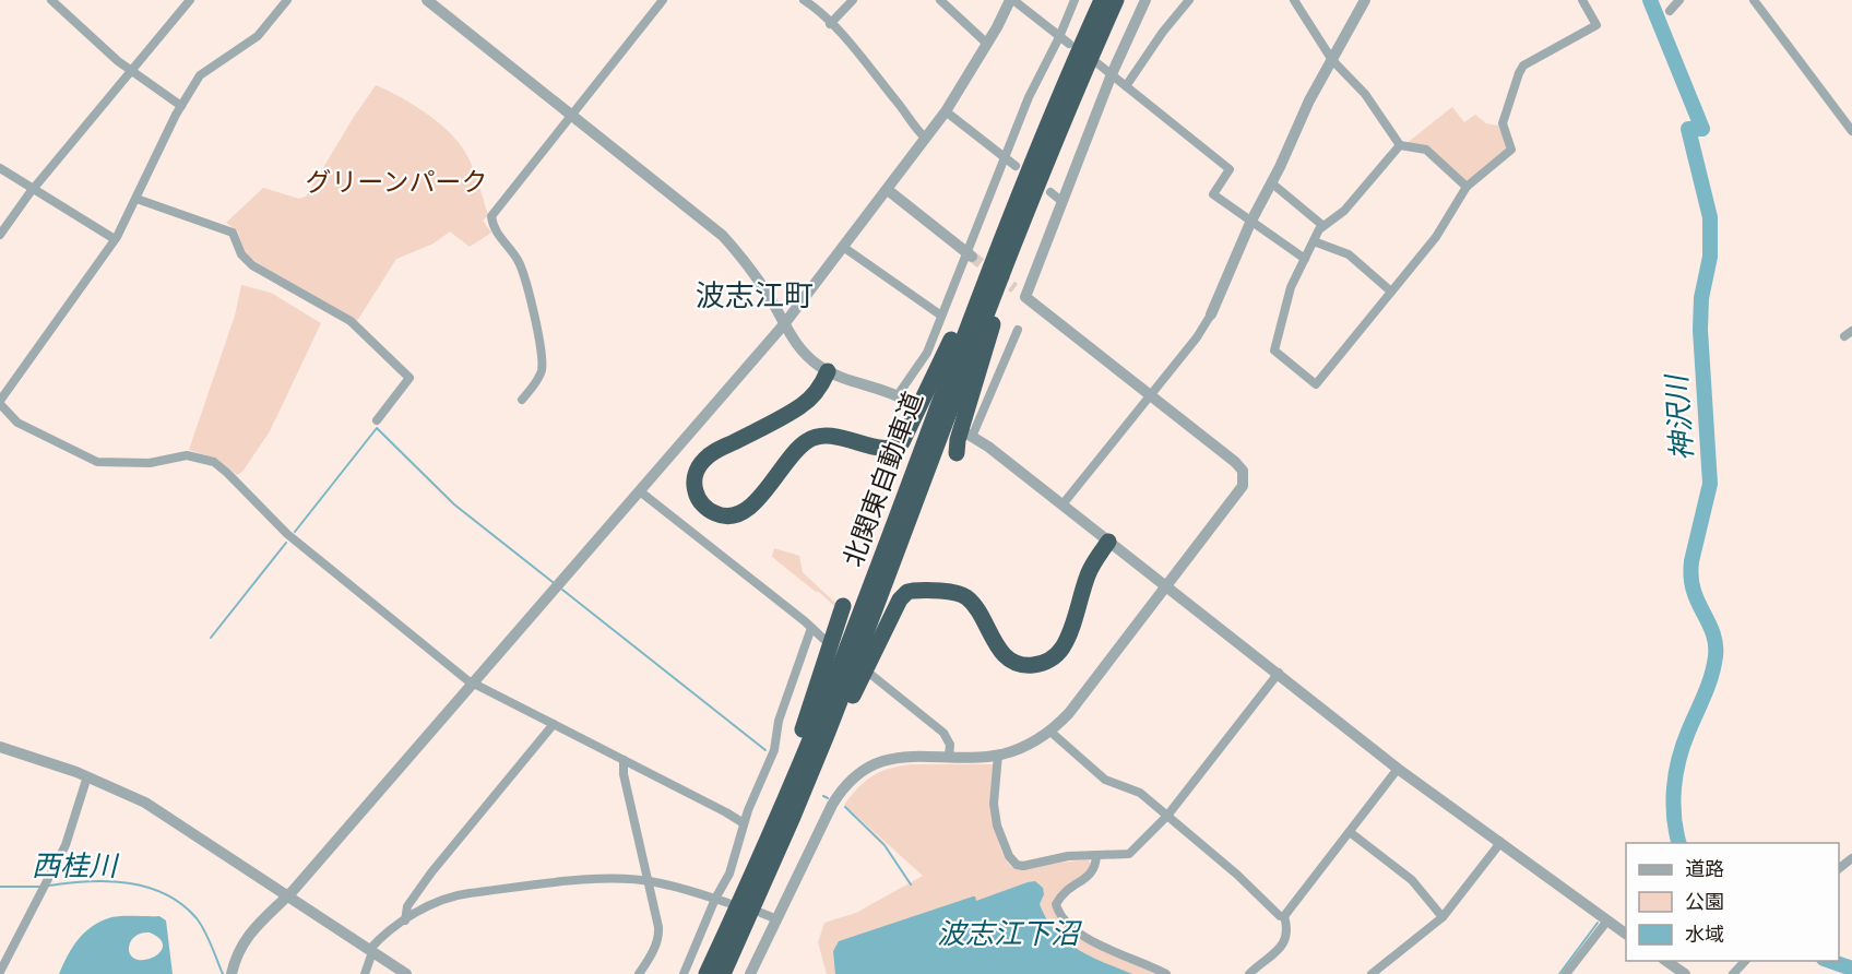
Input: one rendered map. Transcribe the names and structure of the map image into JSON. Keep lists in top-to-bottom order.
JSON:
{
  "streets": {
    "highway": ["北関東自動車道"]
  },
  "districts": ["波志江町"],
  "water": ["神沢川", "西桂川", "波志江下沼"],
  "parks": ["グリーンパーク"],
  "legend": ["道路", "公園", "水域"]
}
